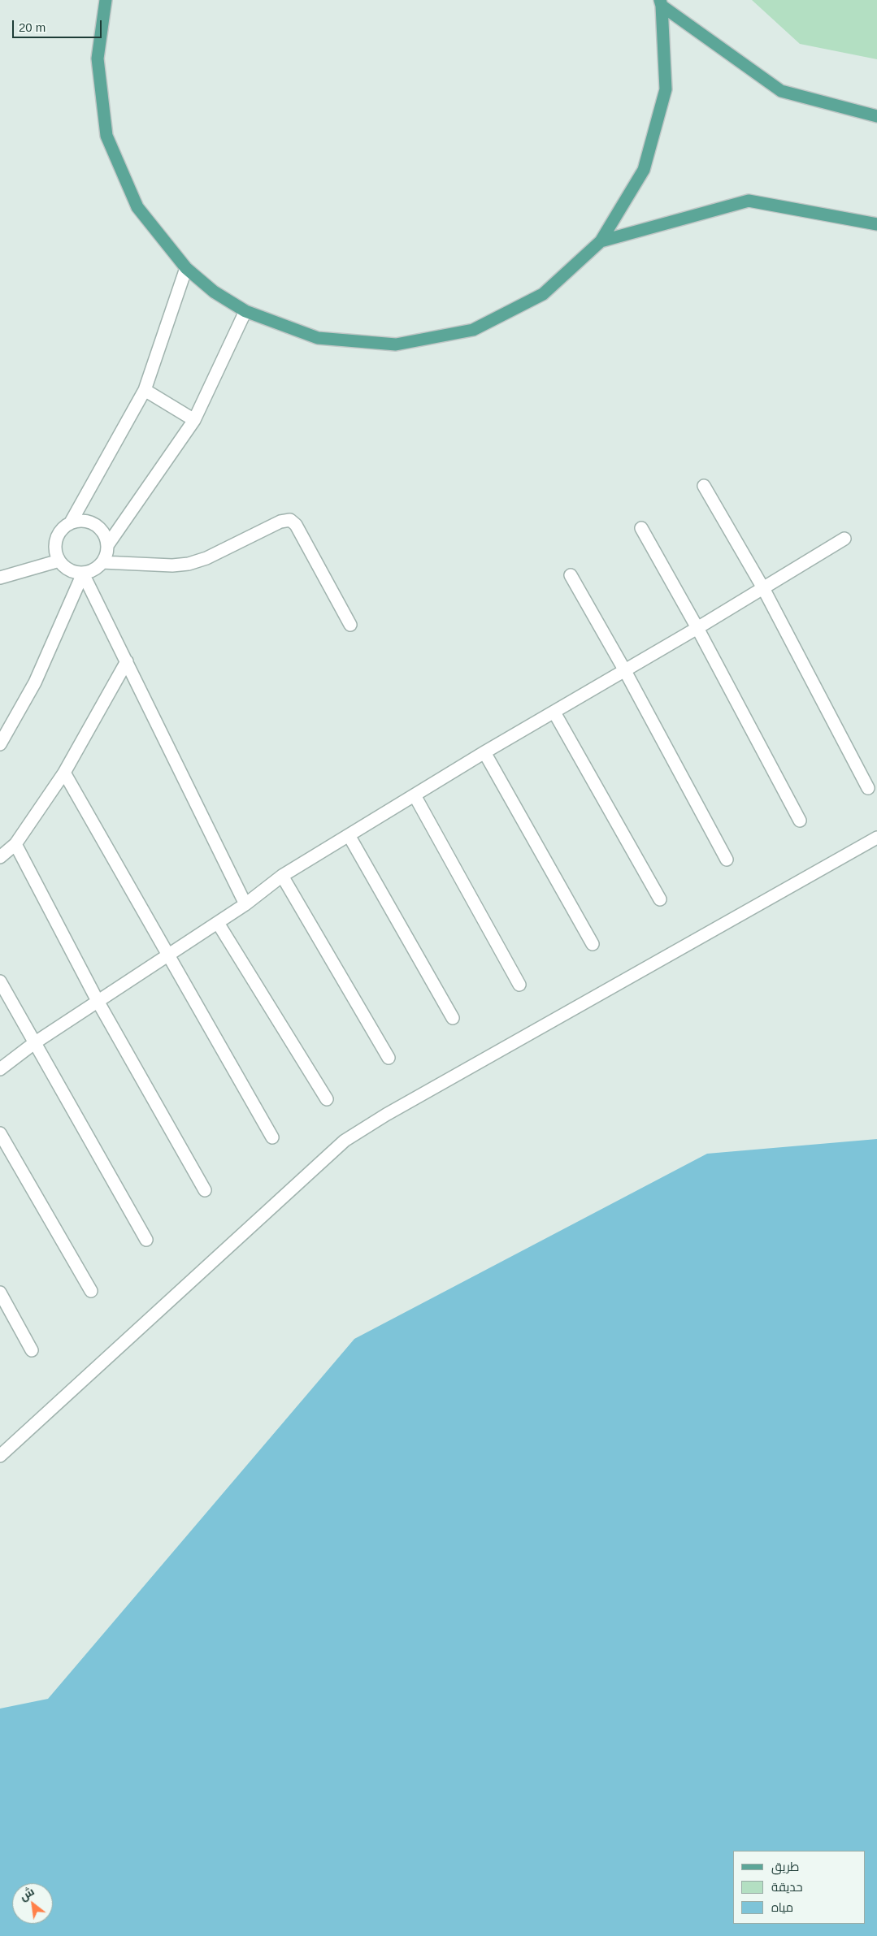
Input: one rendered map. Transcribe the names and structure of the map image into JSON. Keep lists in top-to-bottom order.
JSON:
{
  "legend": ["طريق", "حديقة", "مياه"],
  "scale_bar": "20 m",
  "north": "top left"
}
